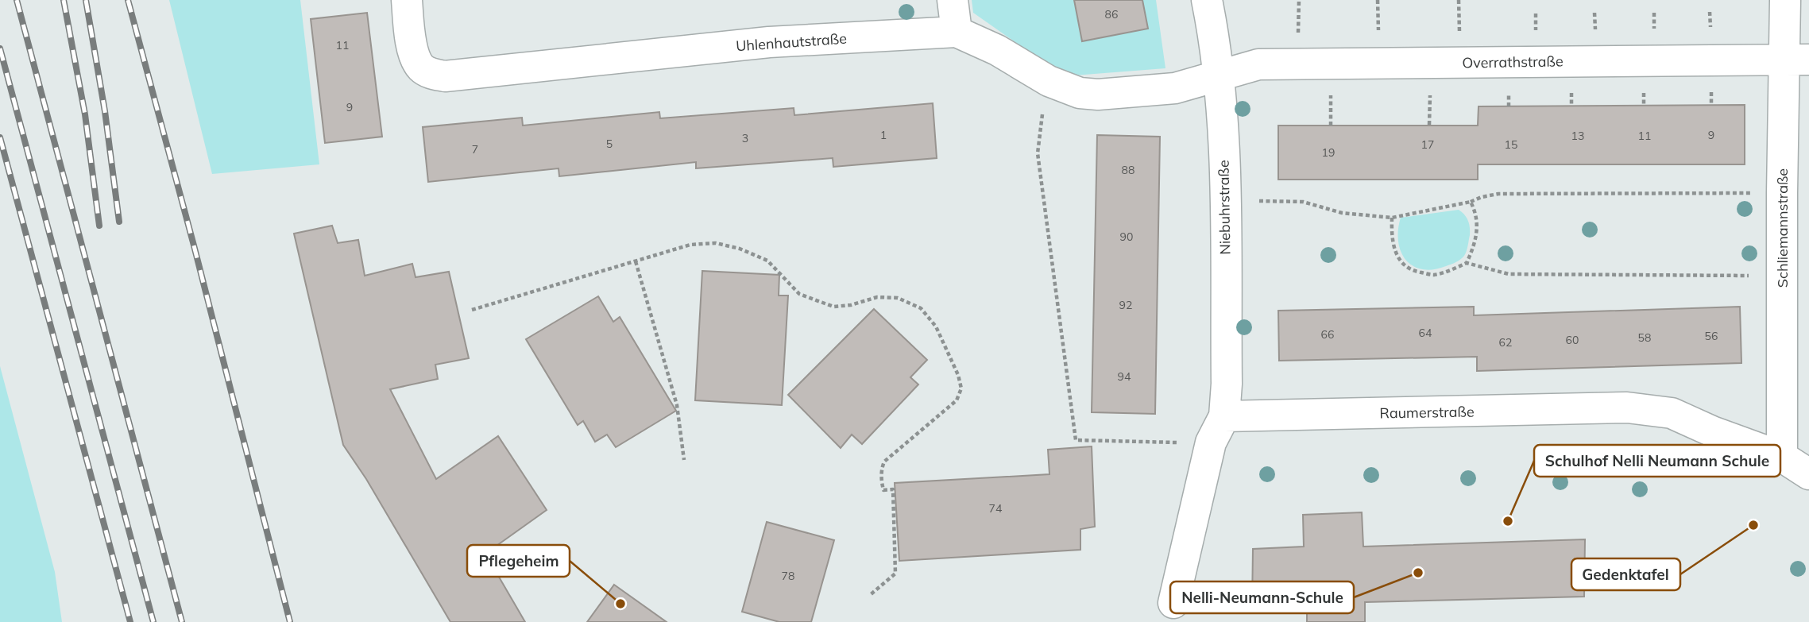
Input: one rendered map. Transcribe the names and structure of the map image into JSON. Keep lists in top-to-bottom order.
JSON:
{
  "streets": {
    "street": [
      "Uhlenhautstraße",
      "Overrathstraße",
      "Niebuhrstraße",
      "Schliemannstraße",
      "Raumerstraße"
    ]
  },
  "crossings": [
    ["Uhlenhautstraße", "Overrathstraße"],
    ["Uhlenhautstraße", "Niebuhrstraße"],
    ["Overrathstraße", "Niebuhrstraße"],
    ["Overrathstraße", "Schliemannstraße"],
    ["Niebuhrstraße", "Raumerstraße"],
    ["Schliemannstraße", "Raumerstraße"]
  ],
  "places": [
    "Schulhof Nelli Neumann Schule",
    "Gedenktafel",
    "Nelli-Neumann-Schule",
    "Pflegeheim"
  ],
  "house_numbers": [
    "86",
    "11",
    "9",
    "1",
    "9",
    "13",
    "11",
    "3",
    "5",
    "17",
    "15",
    "7",
    "19",
    "88",
    "90",
    "92",
    "64",
    "66",
    "56",
    "58",
    "60",
    "62",
    "94",
    "74",
    "78"
  ]
}
